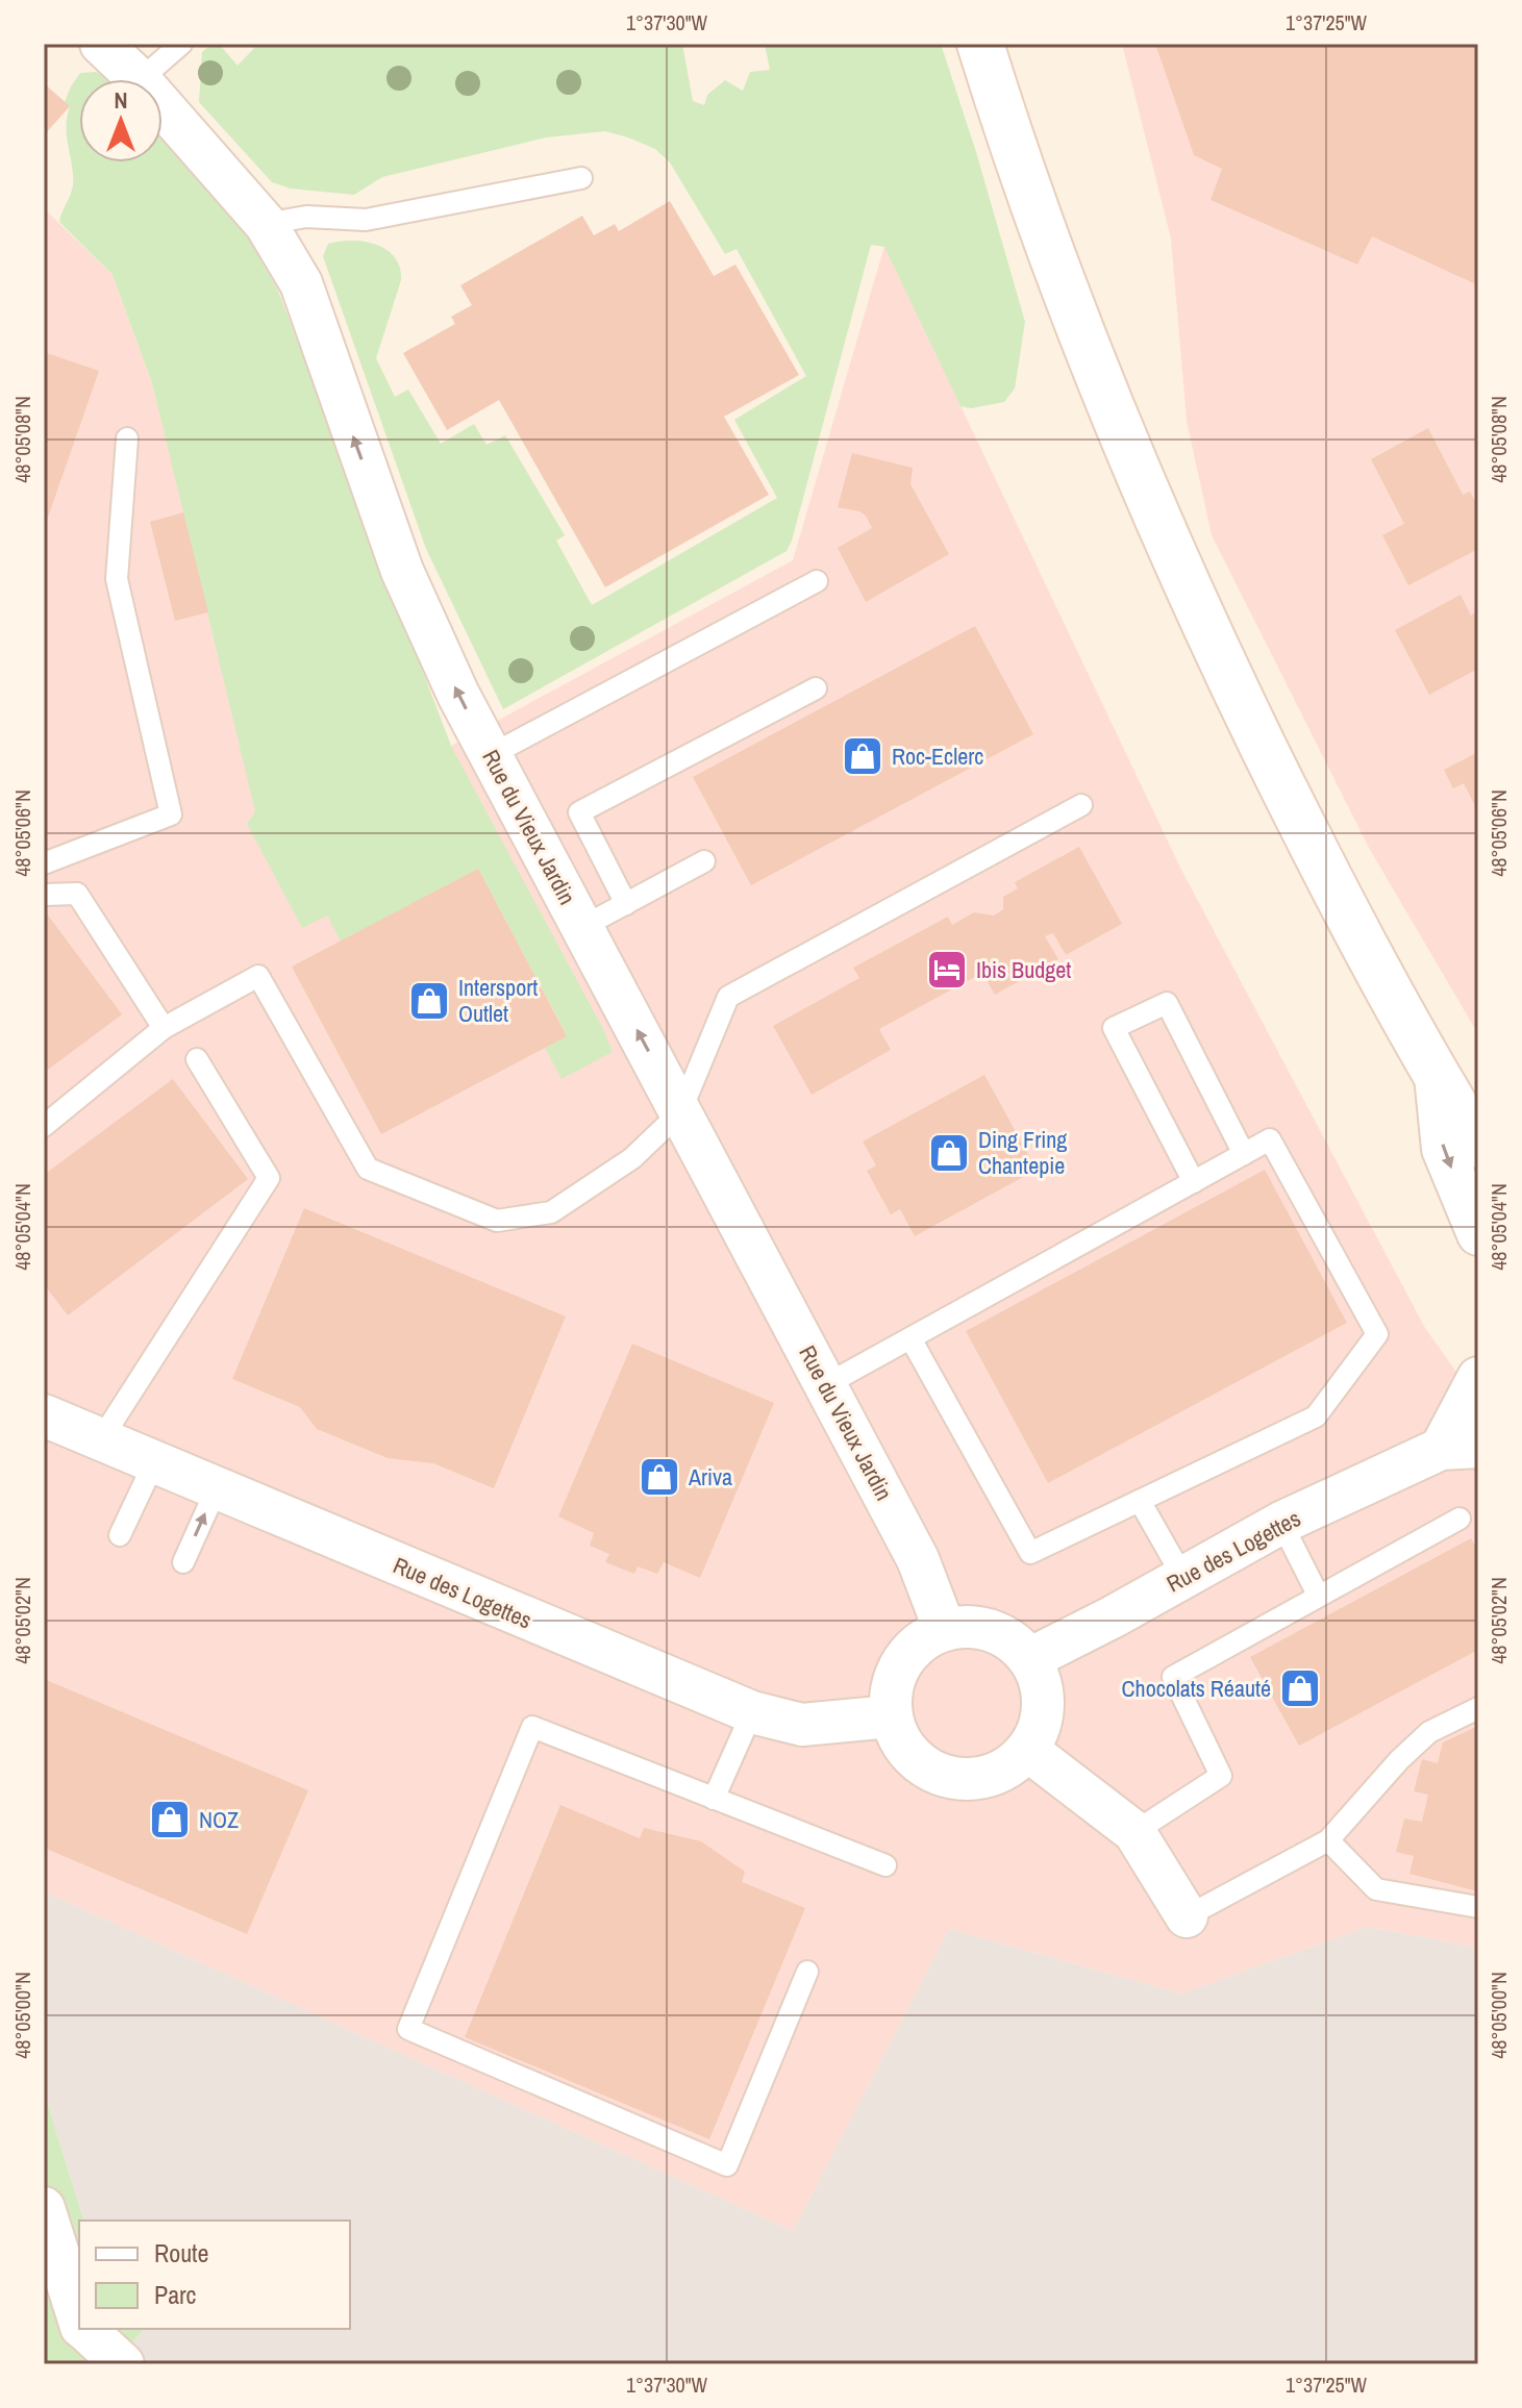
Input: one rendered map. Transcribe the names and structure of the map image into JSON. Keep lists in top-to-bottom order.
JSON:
{
  "streets": {
    "street": ["Rue du Vieux Jardin", "Rue des Logettes"]
  },
  "crossings": [
    ["Rue du Vieux Jardin", "Rue des Logettes"]
  ],
  "one_way": ["Rue du Vieux Jardin"],
  "places": {
    "shop": [
      "Roc-Eclerc",
      "Intersport Outlet",
      "Ding Fring Chantepie",
      "Ariva",
      "Chocolats Réauté",
      "NOZ"
    ],
    "hotel": ["Ibis Budget"]
  },
  "legend": ["Route", "Parc"],
  "north": "top",
  "coordinates": [
    "1°37'30\"W",
    "1°37'25\"W",
    "48°05'08\"N",
    "48°05'06\"N",
    "48°05'04\"N",
    "48°05'02\"N",
    "48°05'00\"N"
  ]
}
